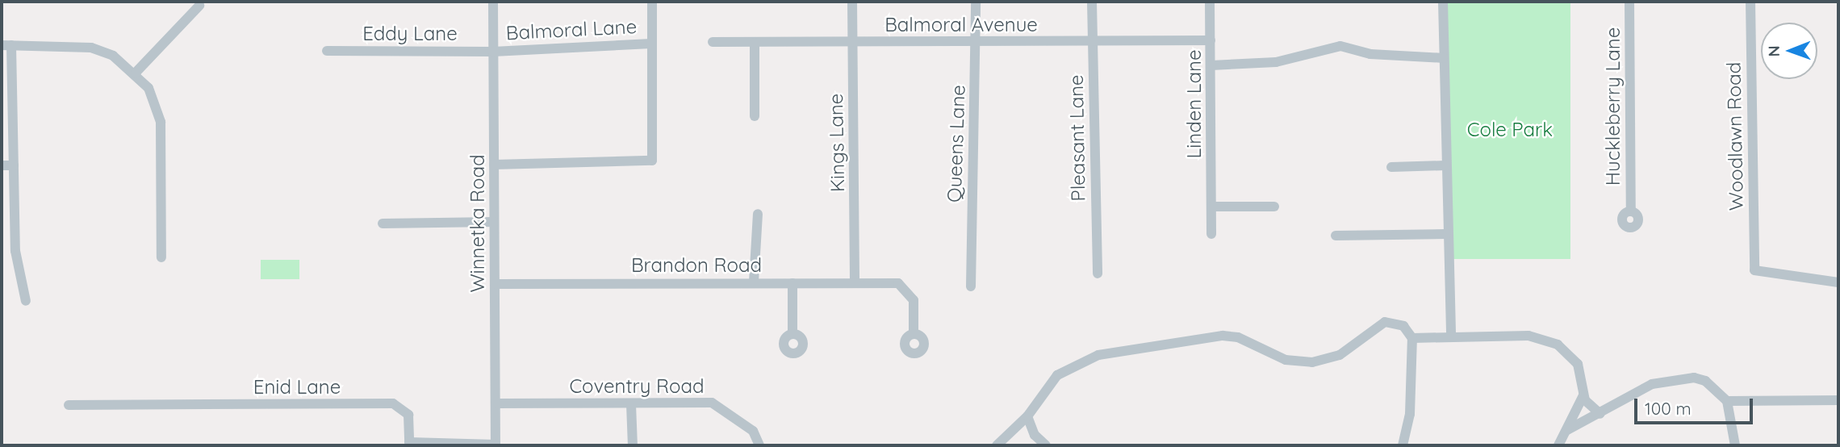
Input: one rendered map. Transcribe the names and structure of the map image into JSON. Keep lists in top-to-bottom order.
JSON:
{
  "streets": {
    "street": [
      "Balmoral Avenue",
      "Balmoral Lane",
      "Eddy Lane",
      "Linden Lane",
      "Huckleberry Lane",
      "Woodlawn Road",
      "Pleasant Lane",
      "Kings Lane",
      "Queens Lane",
      "Winnetka Road",
      "Brandon Road",
      "Coventry Road",
      "Enid Lane"
    ]
  },
  "crossings": [
    ["Balmoral Avenue", "Linden Lane"],
    ["Balmoral Avenue", "Pleasant Lane"],
    ["Balmoral Avenue", "Kings Lane"],
    ["Balmoral Avenue", "Queens Lane"],
    ["Balmoral Lane", "Eddy Lane"],
    ["Balmoral Lane", "Winnetka Road"],
    ["Eddy Lane", "Winnetka Road"],
    ["Kings Lane", "Brandon Road"],
    ["Winnetka Road", "Brandon Road"],
    ["Winnetka Road", "Coventry Road"],
    ["Winnetka Road", "Enid Lane"]
  ],
  "parks": ["Cole Park"],
  "scale_bar": "100 m",
  "north": "left"
}
